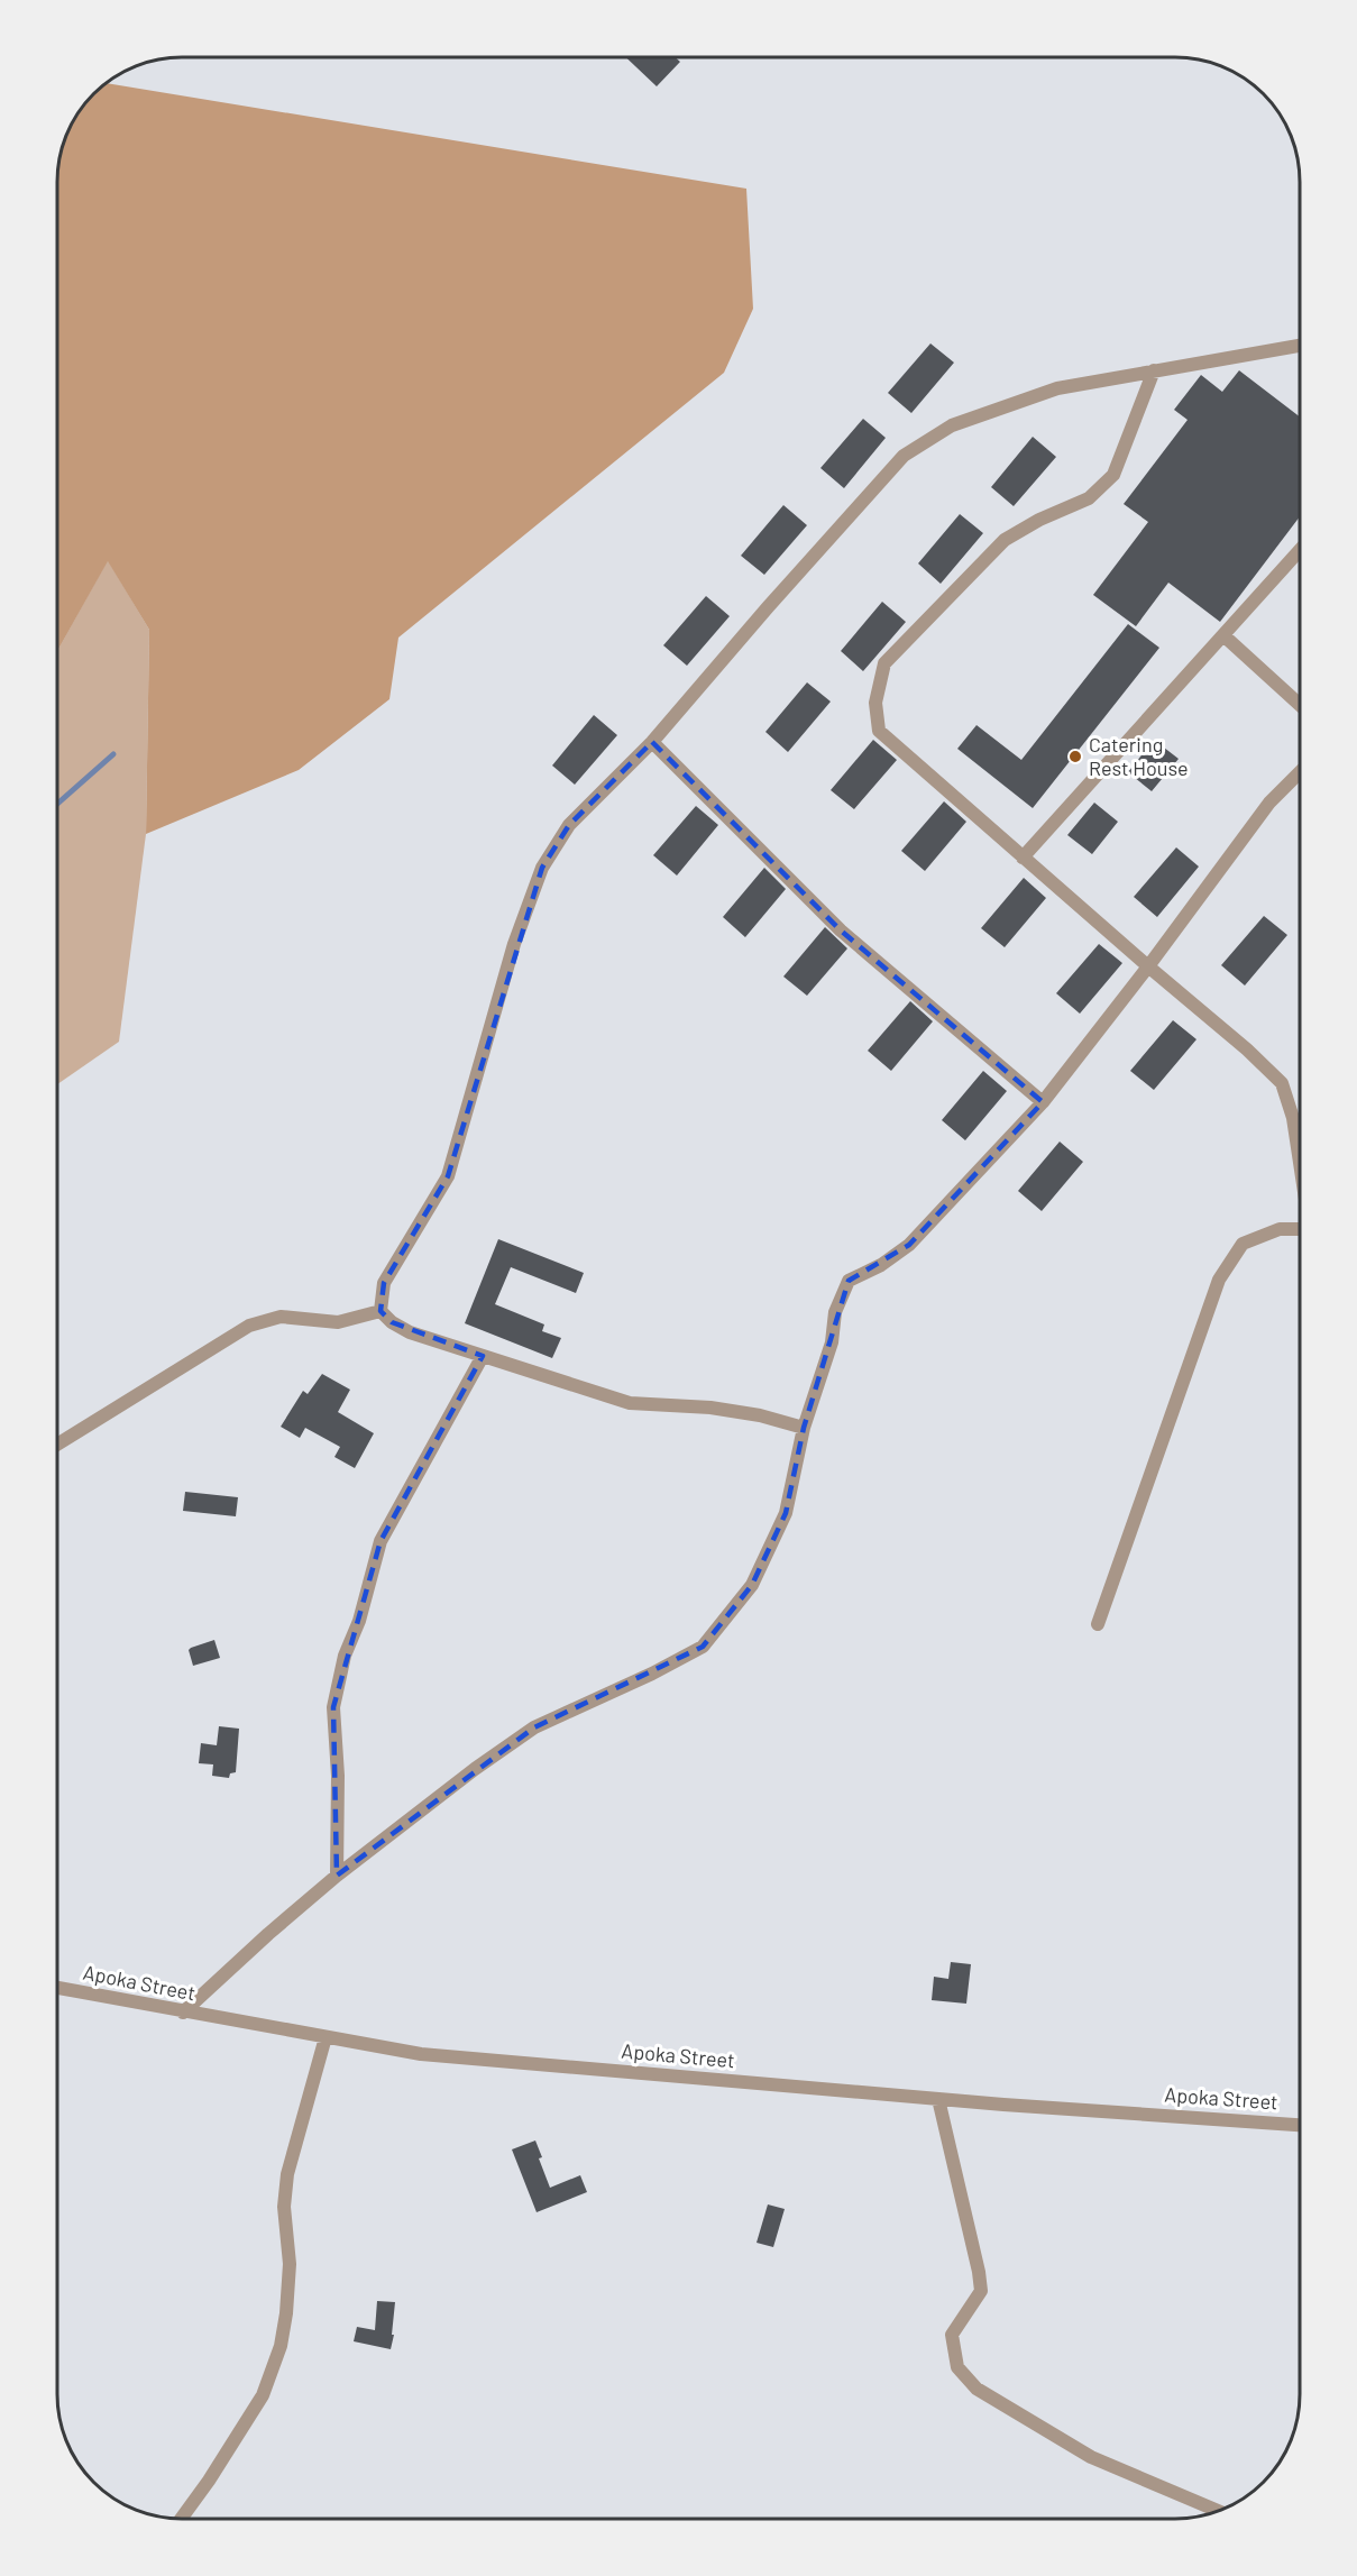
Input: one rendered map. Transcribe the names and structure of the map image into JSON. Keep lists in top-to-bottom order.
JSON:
{
  "streets": {
    "street": ["Apoka Street"]
  },
  "places": ["Catering Rest House"]
}
